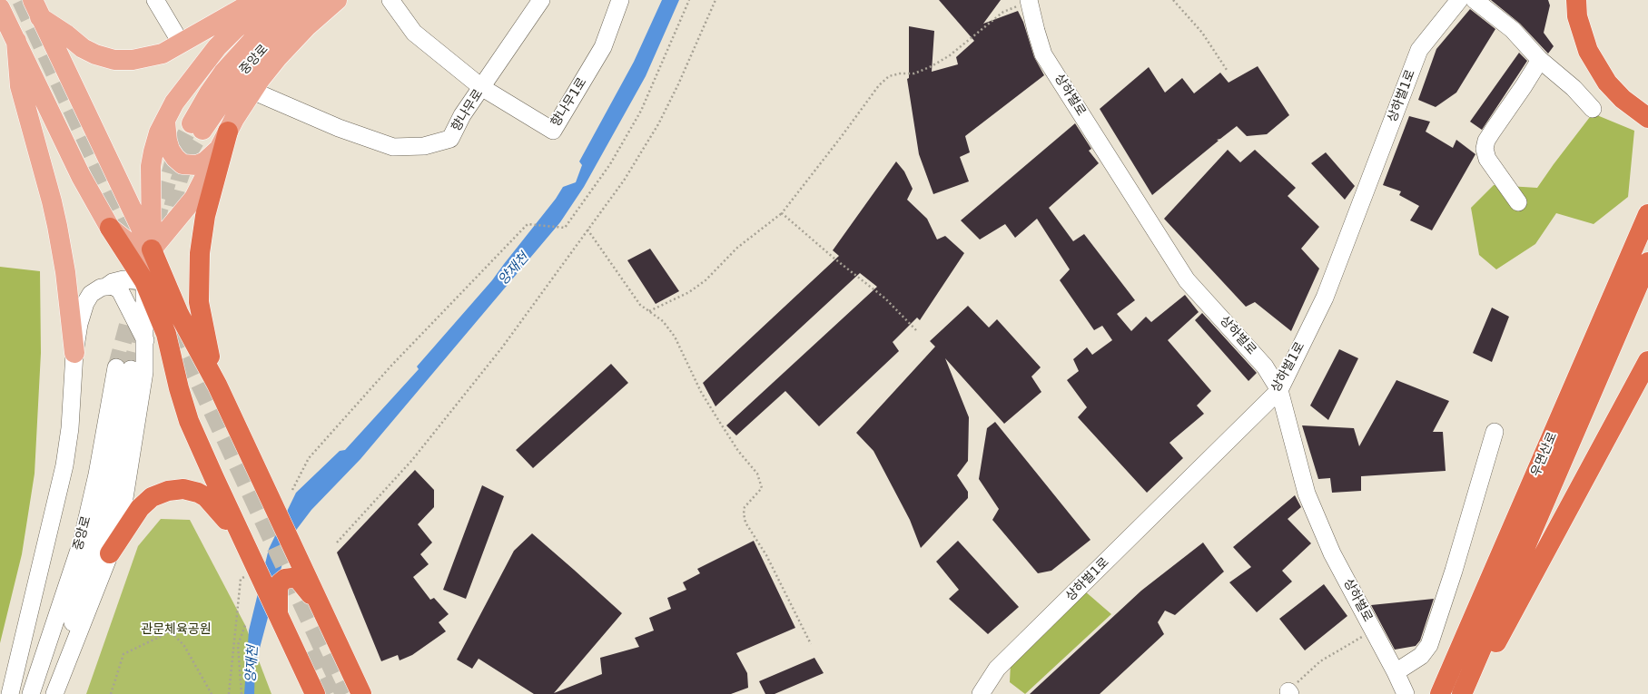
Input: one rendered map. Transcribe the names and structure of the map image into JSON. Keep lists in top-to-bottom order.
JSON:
{
  "streets": {
    "highway": ["우면산로"],
    "main road": ["중앙로"],
    "street": [
      "상하벌로",
      "상하벌1로",
      "향나무1로",
      "향나무로"
    ]
  },
  "crossings": [
    ["상하벌로", "상하벌1로"],
    ["향나무1로", "향나무로"]
  ],
  "water": ["양재천"],
  "parks": ["관문체육공원"]
}
